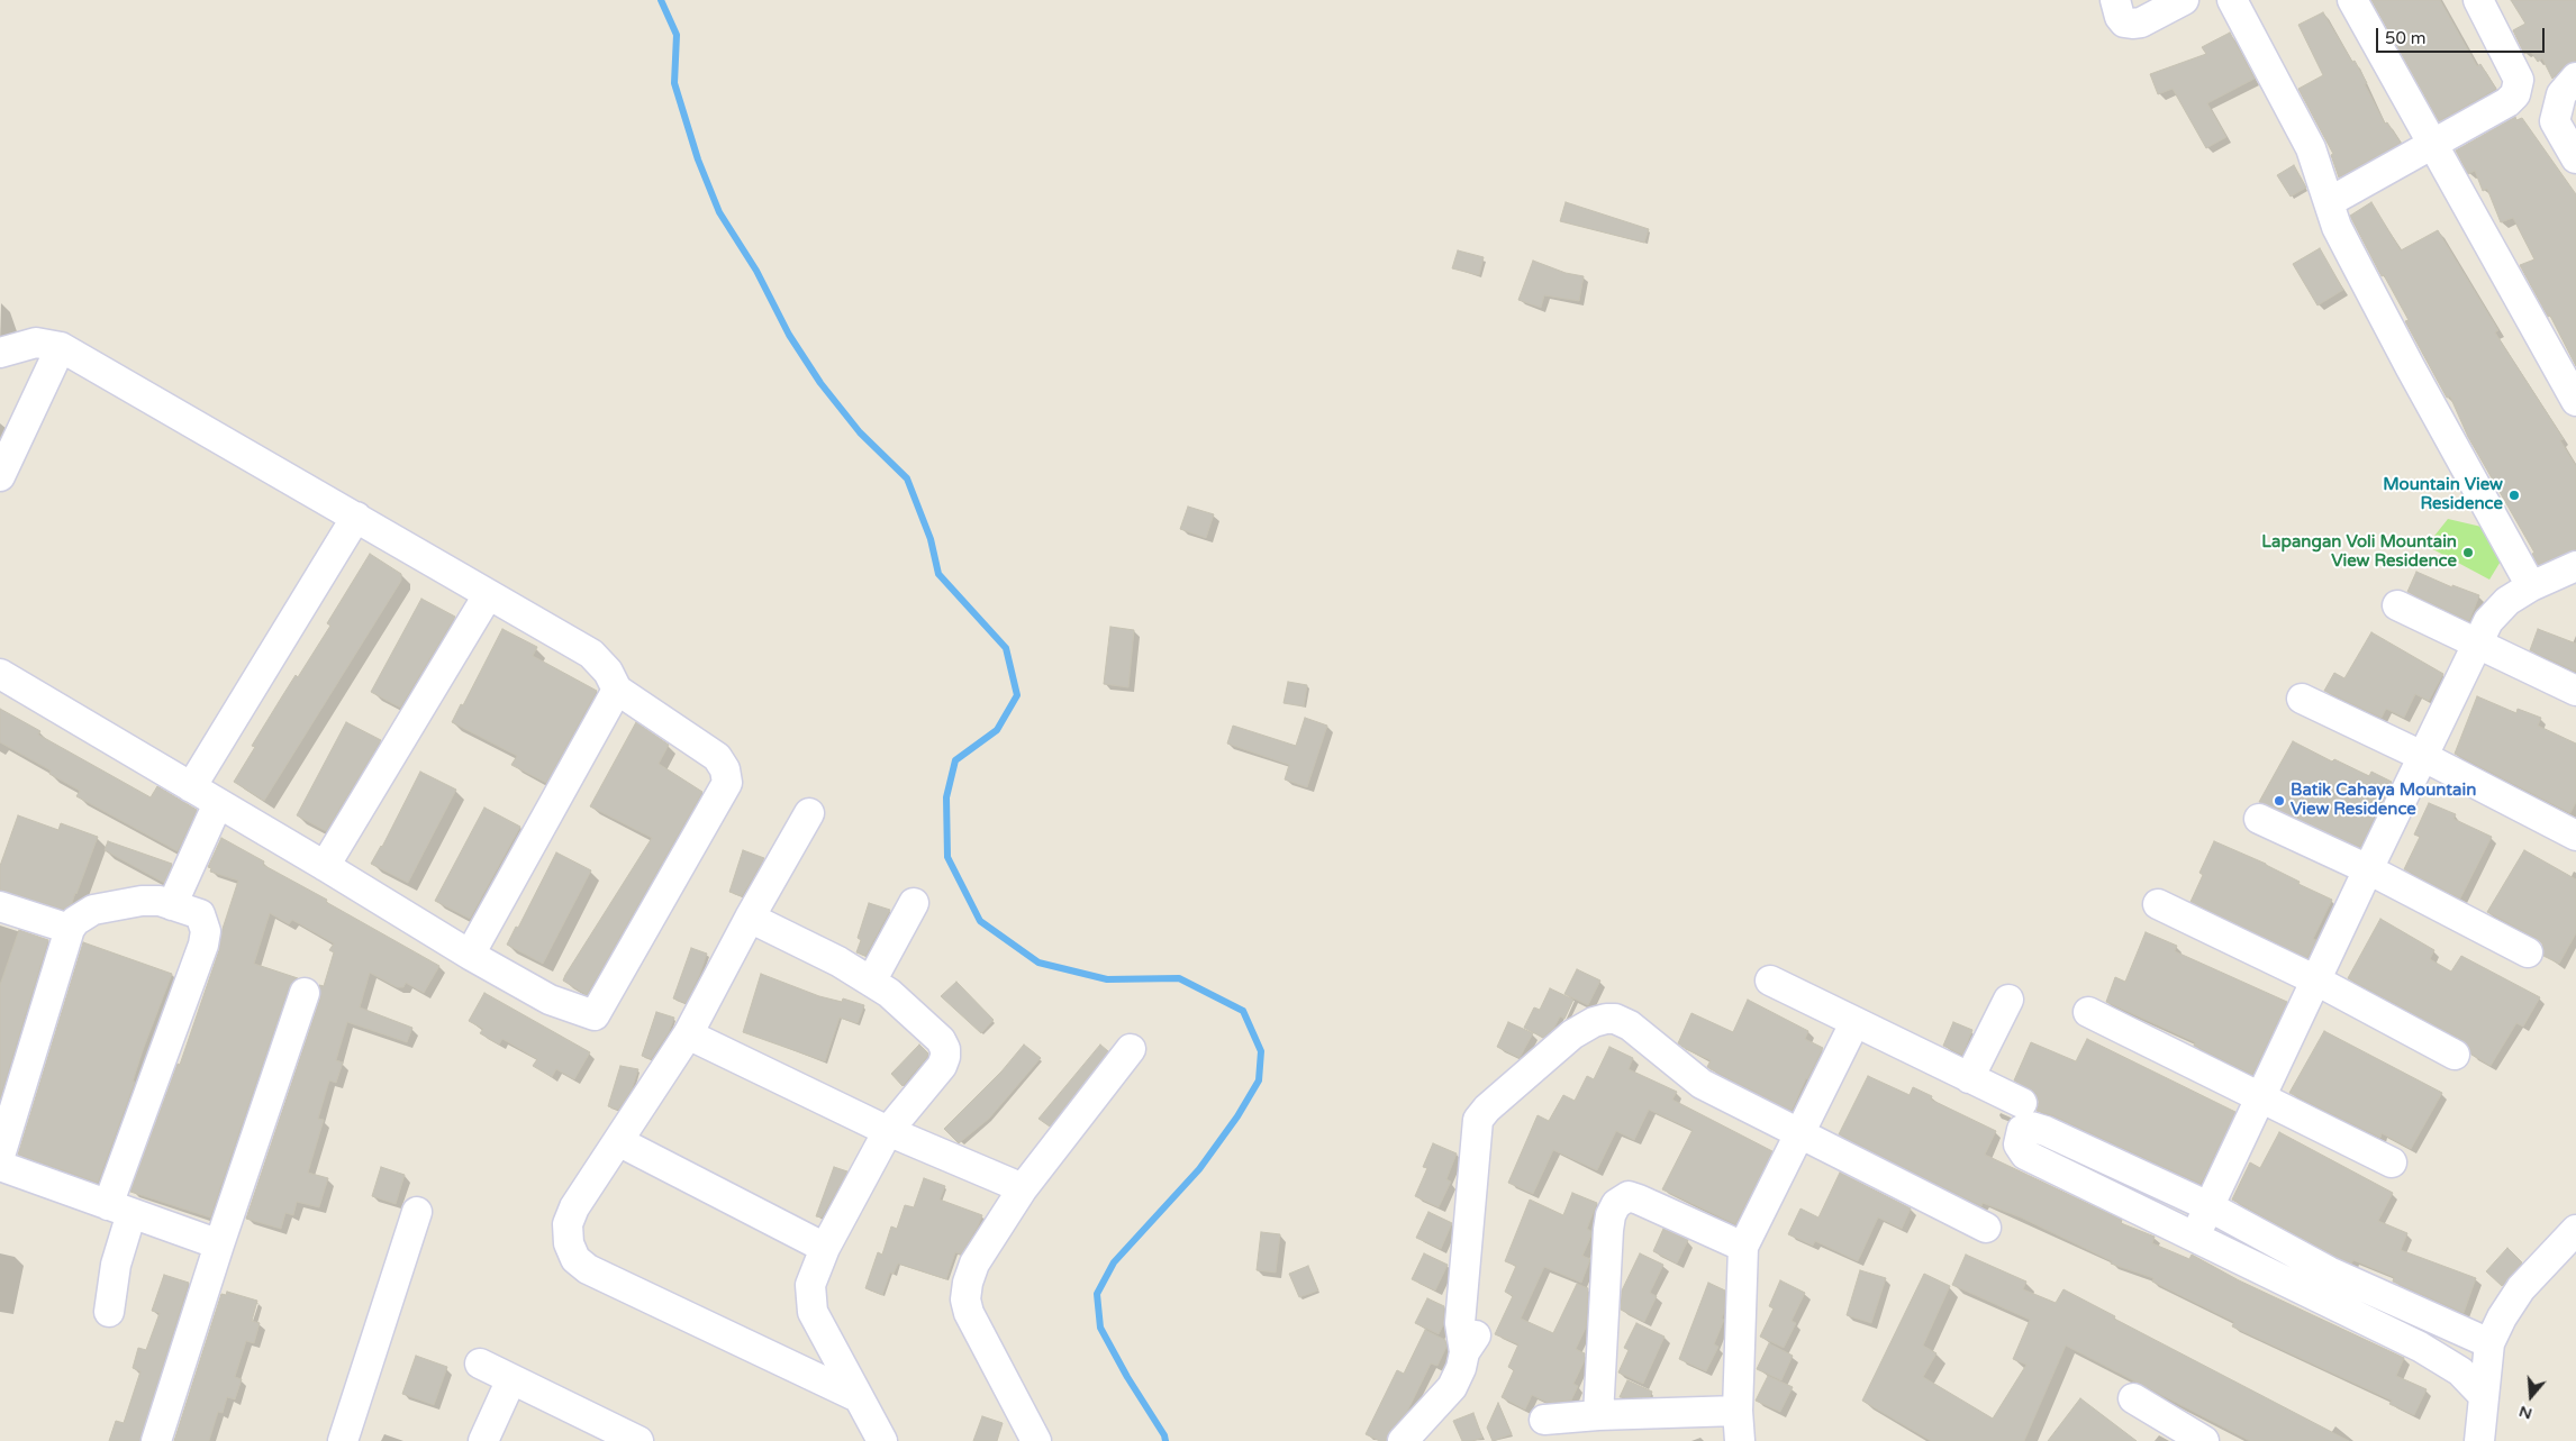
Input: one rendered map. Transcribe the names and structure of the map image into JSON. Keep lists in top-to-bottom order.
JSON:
{
  "places": ["Mountain View Residence", "Lapangan Voli Mountain View Residence", "Batik Cahaya Mountain View Residence"],
  "scale_bar": "50 m",
  "north": "bottom"
}
